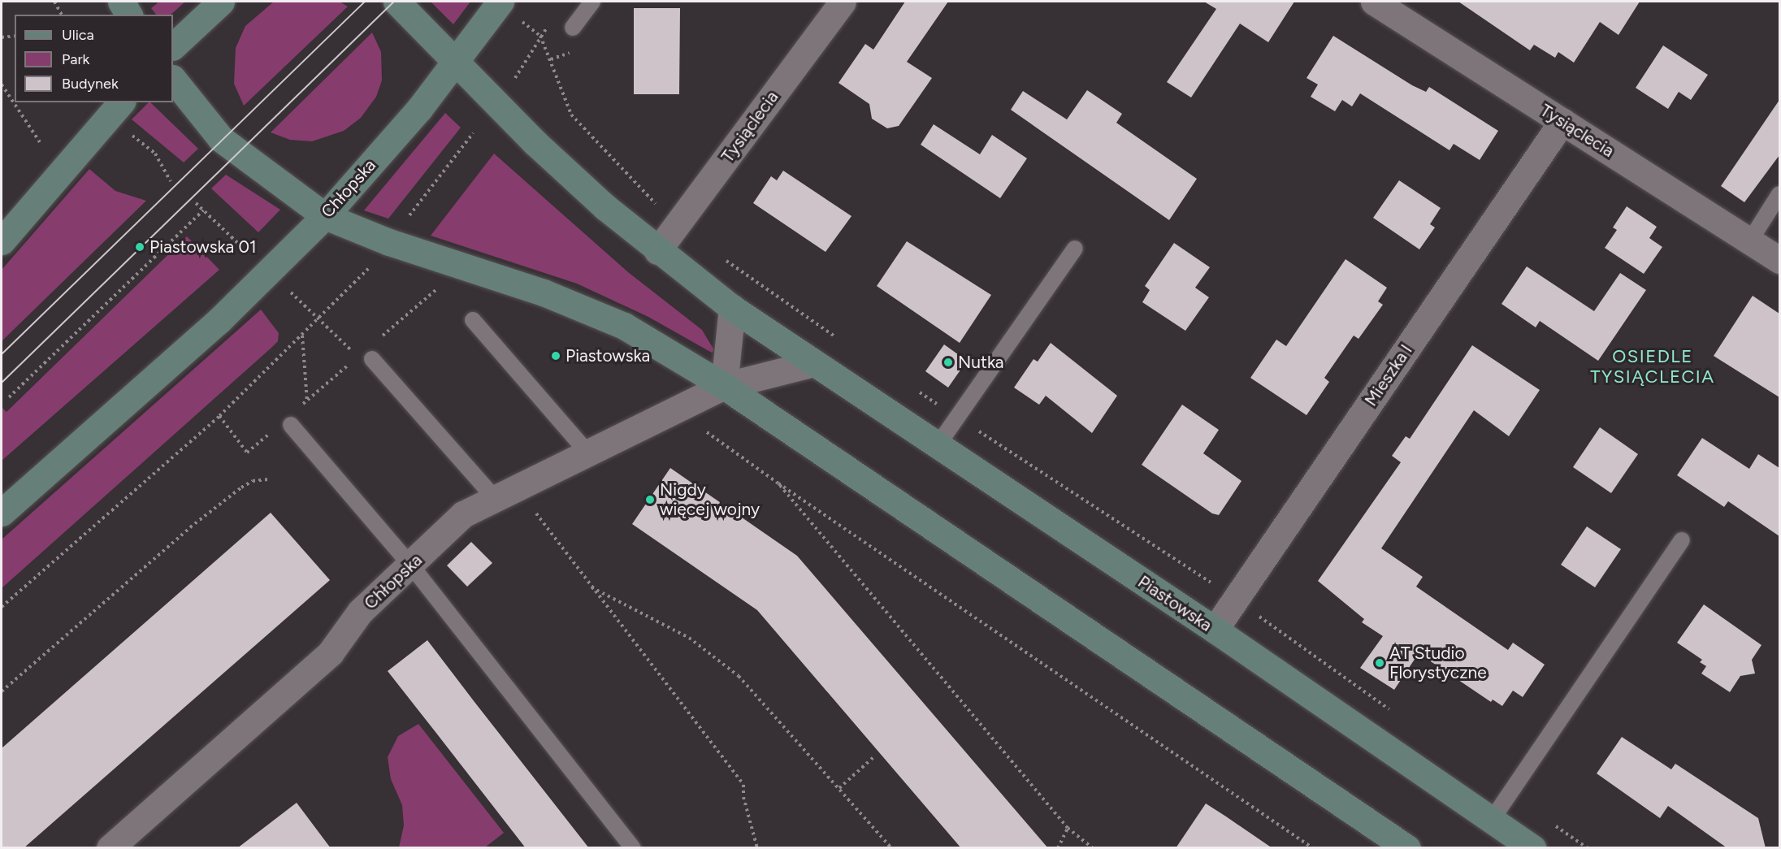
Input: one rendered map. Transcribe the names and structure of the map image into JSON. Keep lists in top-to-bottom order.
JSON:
{
  "streets": {
    "street": [
      "Tysiąclecia",
      "Chłopska",
      "Mieszka I",
      "Piastowska"
    ]
  },
  "crossings": [
    ["Tysiąclecia", "Mieszka I"],
    ["Tysiąclecia", "Piastowska"],
    ["Chłopska", "Piastowska"],
    ["Mieszka I", "Piastowska"]
  ],
  "districts": ["OSIEDLE TYSIĄCLECIA"],
  "places": [
    "Piastowska 01",
    "Piastowska",
    "Nutka",
    "Nigdy więcej wojny",
    "AT Studio Florystyczne"
  ],
  "legend": ["Ulica", "Park", "Budynek"]
}
